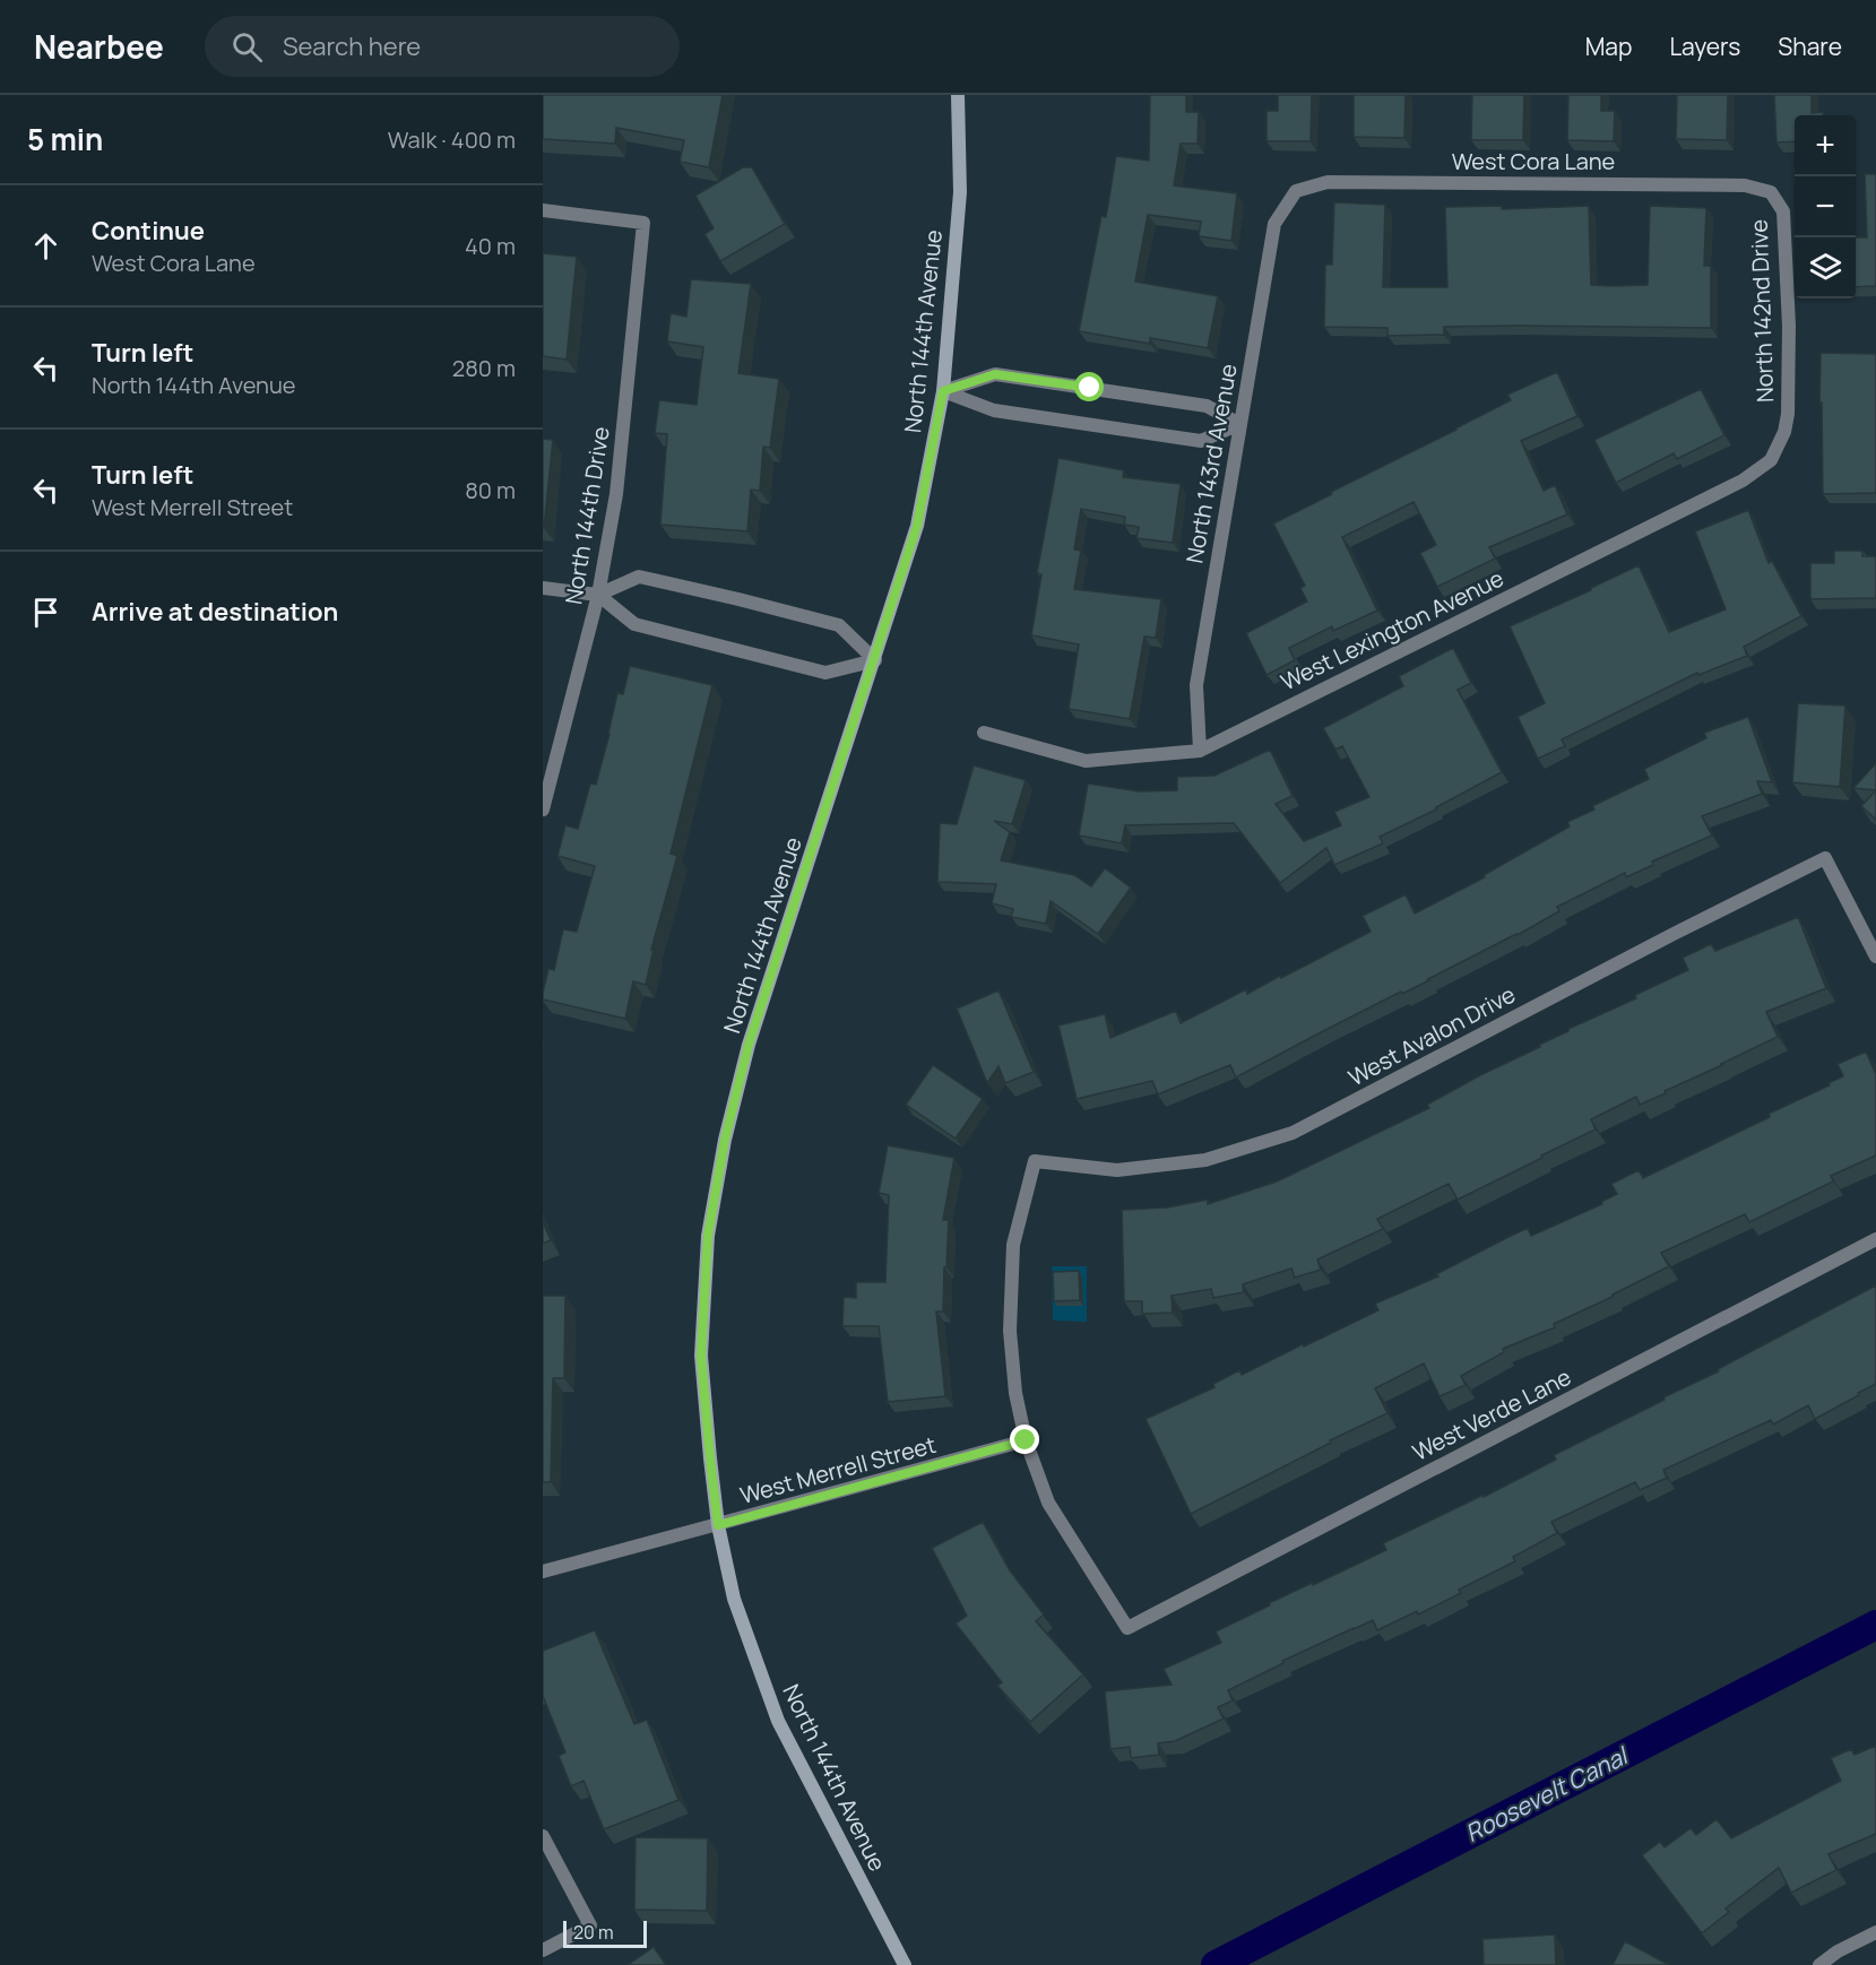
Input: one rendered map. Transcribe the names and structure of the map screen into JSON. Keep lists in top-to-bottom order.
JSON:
{
  "streets": {
    "main road": ["North 144th Avenue"],
    "street": [
      "West Cora Lane",
      "North 142nd Drive",
      "North 143rd Avenue",
      "North 144th Drive",
      "West Lexington Avenue",
      "West Avalon Drive",
      "West Verde Lane",
      "West Merrell Street"
    ]
  },
  "crossings": [
    ["West Cora Lane", "North 142nd Drive"],
    ["West Cora Lane", "North 143rd Avenue"],
    ["North 142nd Drive", "West Lexington Avenue"],
    ["North 144th Avenue", "West Merrell Street"],
    ["North 143rd Avenue", "West Lexington Avenue"],
    ["West Avalon Drive", "West Verde Lane"],
    ["West Avalon Drive", "West Merrell Street"],
    ["West Verde Lane", "West Merrell Street"]
  ],
  "water": ["Roosevelt Canal"],
  "scale_bar": "20 m",
  "page": {
    "header": "Nearbee",
    "search": "Search here",
    "nav": ["Map", "Layers", "Share"],
    "heading": ["5 min", "Walk · 400 m"],
    "map_buttons": ["+", "−"],
    "list": [
      ["Continue", "West Cora Lane", "40 m"],
      ["Turn left", "North 144th Avenue", "280 m"],
      ["Turn left", "West Merrell Street", "80 m"],
      "Arrive at destination"
    ],
    "scale": "20 m"
  }
}
